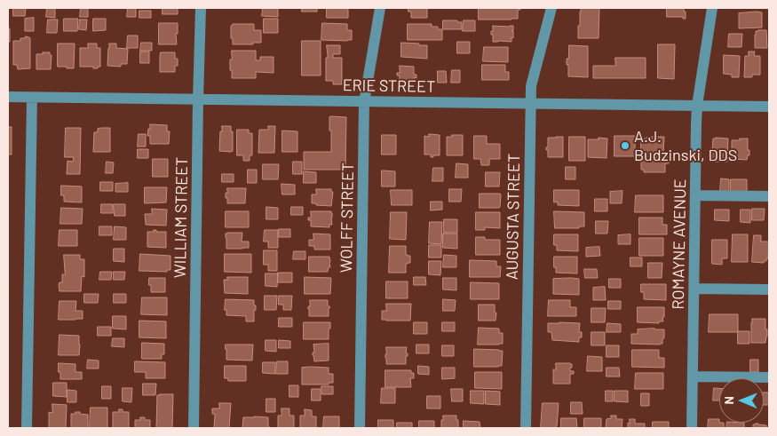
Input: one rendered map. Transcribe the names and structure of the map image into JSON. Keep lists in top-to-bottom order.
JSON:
{
  "streets": {
    "street": [
      "ERIE STREET",
      "AUGUSTA STREET",
      "WILLIAM STREET",
      "WOLFF STREET",
      "ROMAYNE AVENUE"
    ]
  },
  "crossings": [
    ["ERIE STREET", "AUGUSTA STREET"],
    ["ERIE STREET", "WILLIAM STREET"],
    ["ERIE STREET", "WOLFF STREET"],
    ["ERIE STREET", "ROMAYNE AVENUE"]
  ],
  "places": ["A.J. Budzinski, DDS"],
  "north": "left"
}
